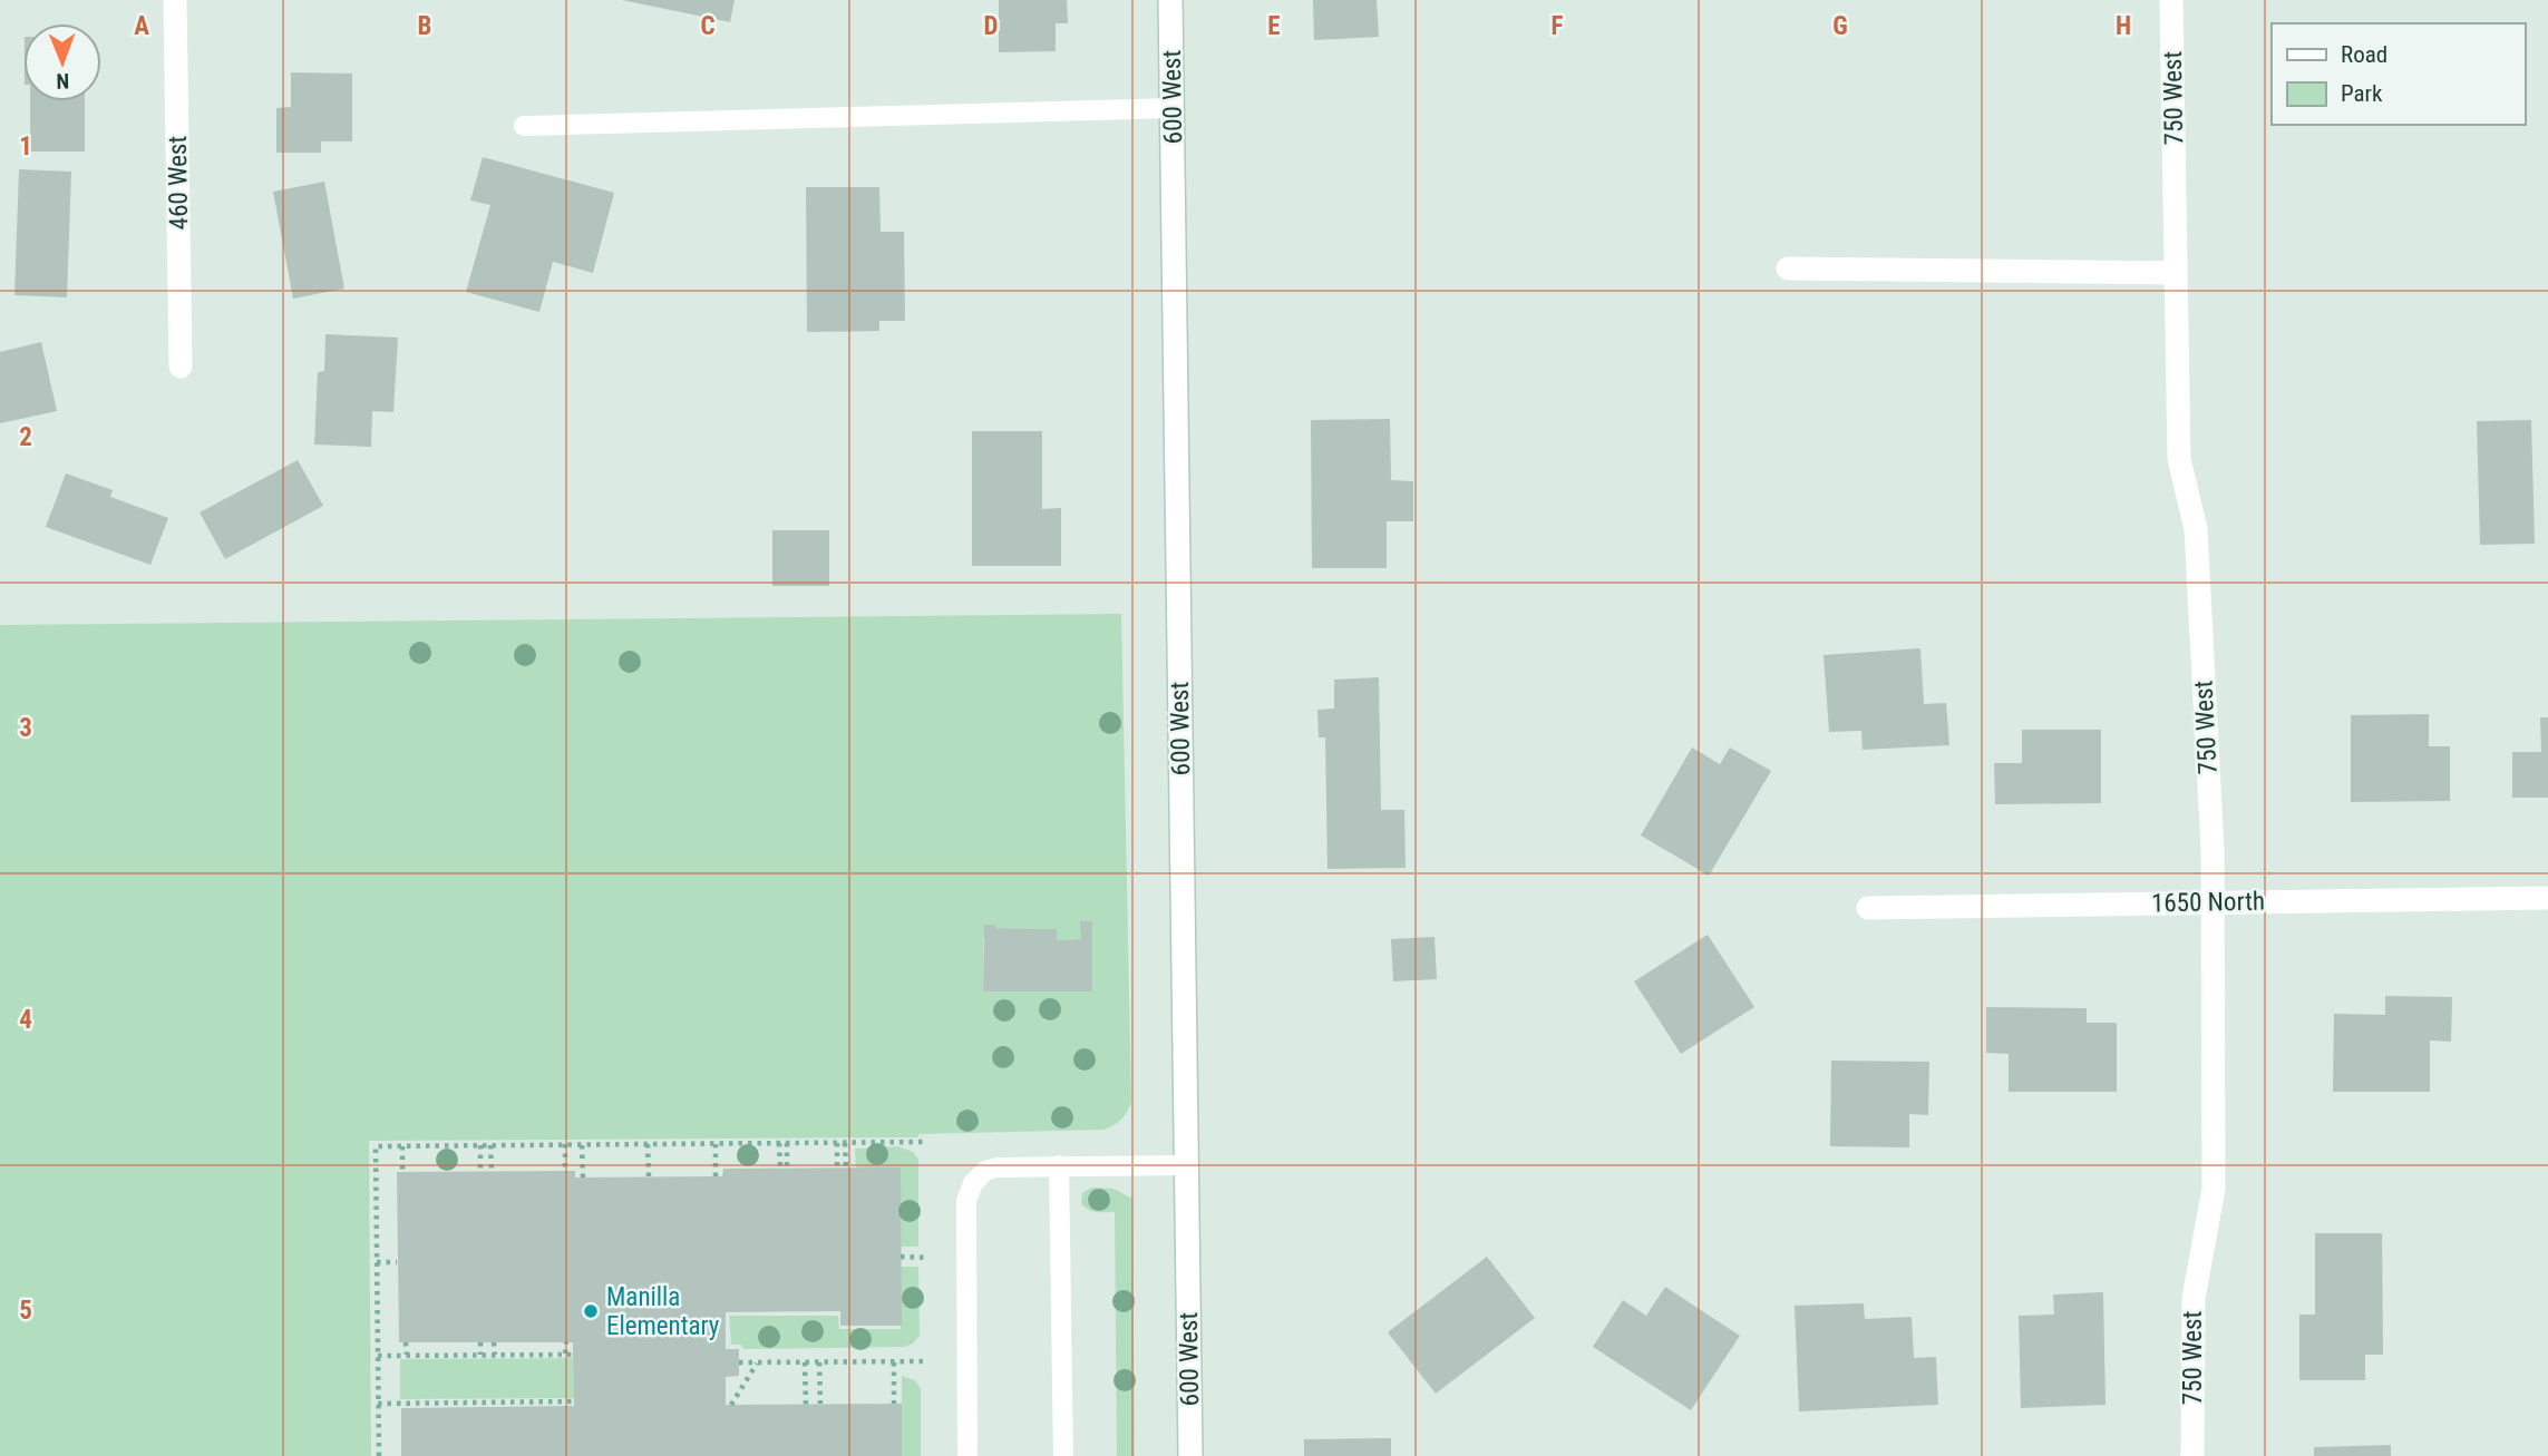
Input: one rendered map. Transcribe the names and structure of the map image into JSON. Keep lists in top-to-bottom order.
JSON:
{
  "streets": {
    "street": [
      "600 West",
      "750 West",
      "460 West",
      "1650 North"
    ]
  },
  "crossings": [
    ["750 West", "1650 North"]
  ],
  "places": ["Manilla Elementary"],
  "legend": ["Road", "Park"],
  "north": "bottom",
  "grid": {
    "columns": [
      "A",
      "B",
      "C",
      "D",
      "E",
      "F",
      "G",
      "H"
    ],
    "rows": [
      "1",
      "2",
      "3",
      "4",
      "5"
    ]
  }
}
